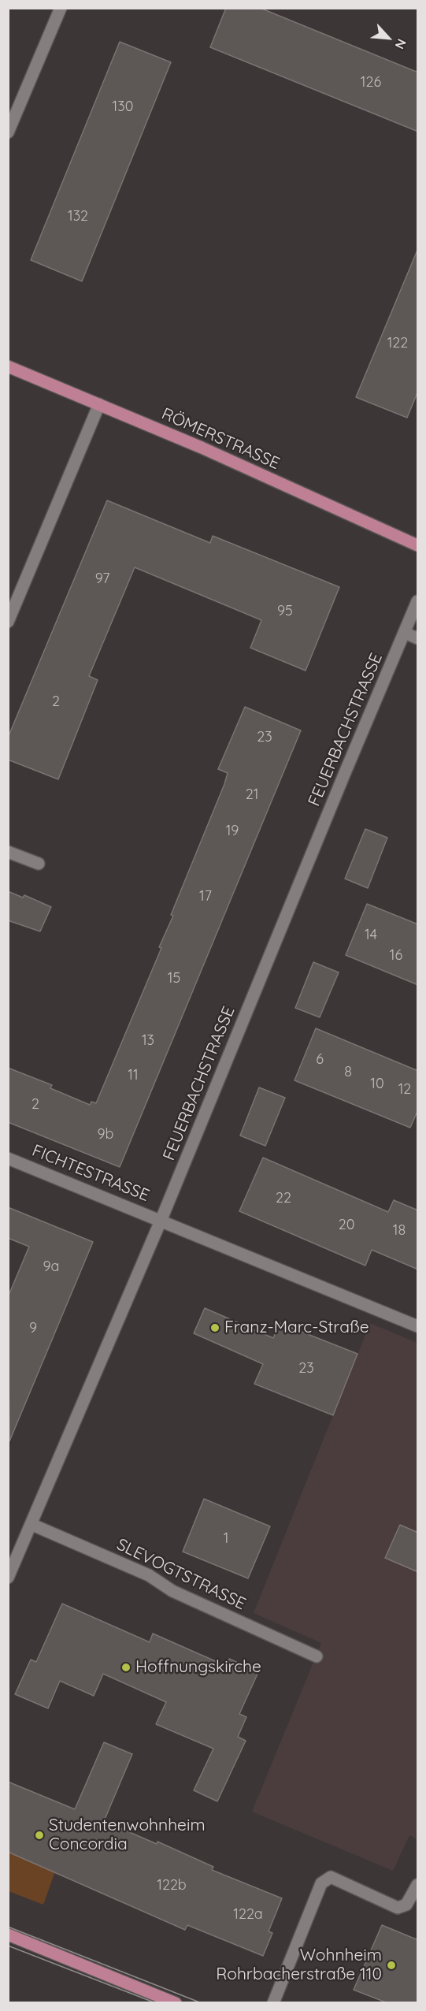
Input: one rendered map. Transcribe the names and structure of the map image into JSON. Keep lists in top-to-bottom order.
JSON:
{
  "streets": {
    "main road": ["RÖMERSTRASSE"],
    "street": ["FEUERBACHSTRASSE", "FICHTESTRASSE", "SLEVOGTSTRASSE"]
  },
  "crossings": [
    ["FEUERBACHSTRASSE", "FICHTESTRASSE"],
    ["FEUERBACHSTRASSE", "SLEVOGTSTRASSE"]
  ],
  "places": [
    "Franz-Marc-Straße",
    "Hoffnungskirche",
    "Studentenwohnheim Concordia",
    "Wohnheim Rohrbacherstraße 110"
  ],
  "house_numbers": [
    "126",
    "130",
    "132",
    "122",
    "97",
    "95",
    "2",
    "23",
    "21",
    "19",
    "17",
    "14",
    "16",
    "15",
    "13",
    "6",
    "8",
    "11",
    "10",
    "12",
    "2",
    "9b",
    "22",
    "20",
    "18",
    "9a",
    "9",
    "23",
    "1",
    "122b",
    "122a"
  ],
  "north": "bottom right"
}
